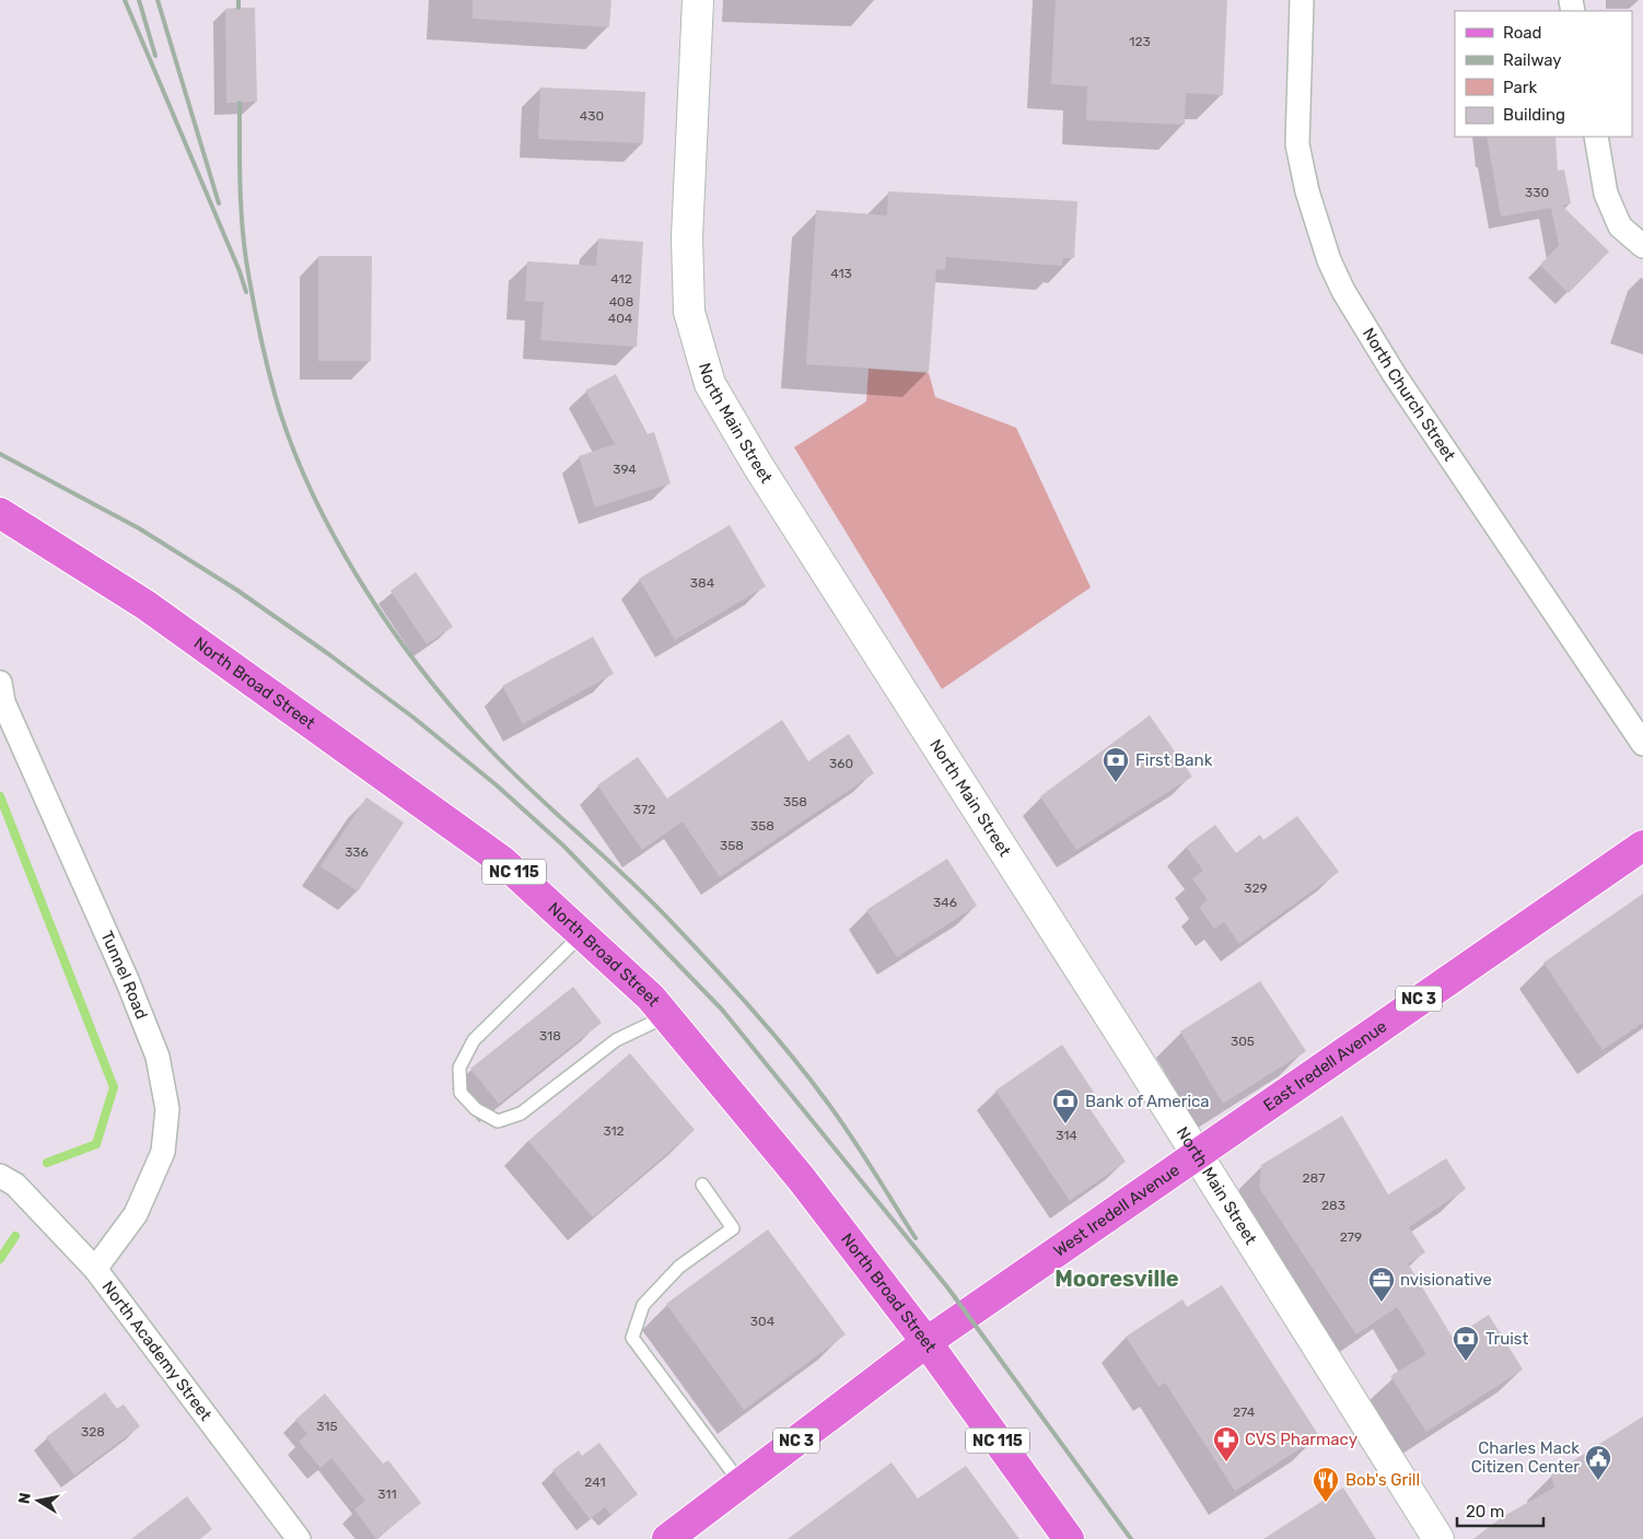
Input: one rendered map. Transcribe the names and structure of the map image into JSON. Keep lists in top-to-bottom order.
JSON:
{
  "streets": {
    "main road": [
      "North Main Street",
      "North Broad Street",
      "NC 115",
      "NC 3",
      "East Iredell Avenue",
      "West Iredell Avenue"
    ],
    "street": ["North Church Street", "Tunnel Road", "North Academy Street"]
  },
  "crossings": [
    ["North Main Street", "East Iredell Avenue"],
    ["North Main Street", "West Iredell Avenue"],
    ["North Broad Street", "West Iredell Avenue"],
    ["Tunnel Road", "North Academy Street"],
    ["East Iredell Avenue", "West Iredell Avenue"]
  ],
  "districts": ["Mooresville"],
  "places": {
    "bank": ["First Bank", "Bank of America", "Truist"],
    "office": ["nvisionative"],
    "pharmacy": ["CVS Pharmacy"],
    "public building": ["Charles Mack Citizen Center"],
    "restaurant": ["Bob's Grill"]
  },
  "house_numbers": [
    "123",
    "430",
    "330",
    "413",
    "412",
    "408",
    "404",
    "394",
    "384",
    "360",
    "358",
    "372",
    "358",
    "358",
    "336",
    "329",
    "346",
    "318",
    "305",
    "312",
    "314",
    "287",
    "283",
    "279",
    "304",
    "274",
    "315",
    "328",
    "241",
    "311"
  ],
  "legend": [
    "Road",
    "Railway",
    "Park",
    "Building"
  ],
  "scale_bar": "20 m",
  "north": "left"
}
